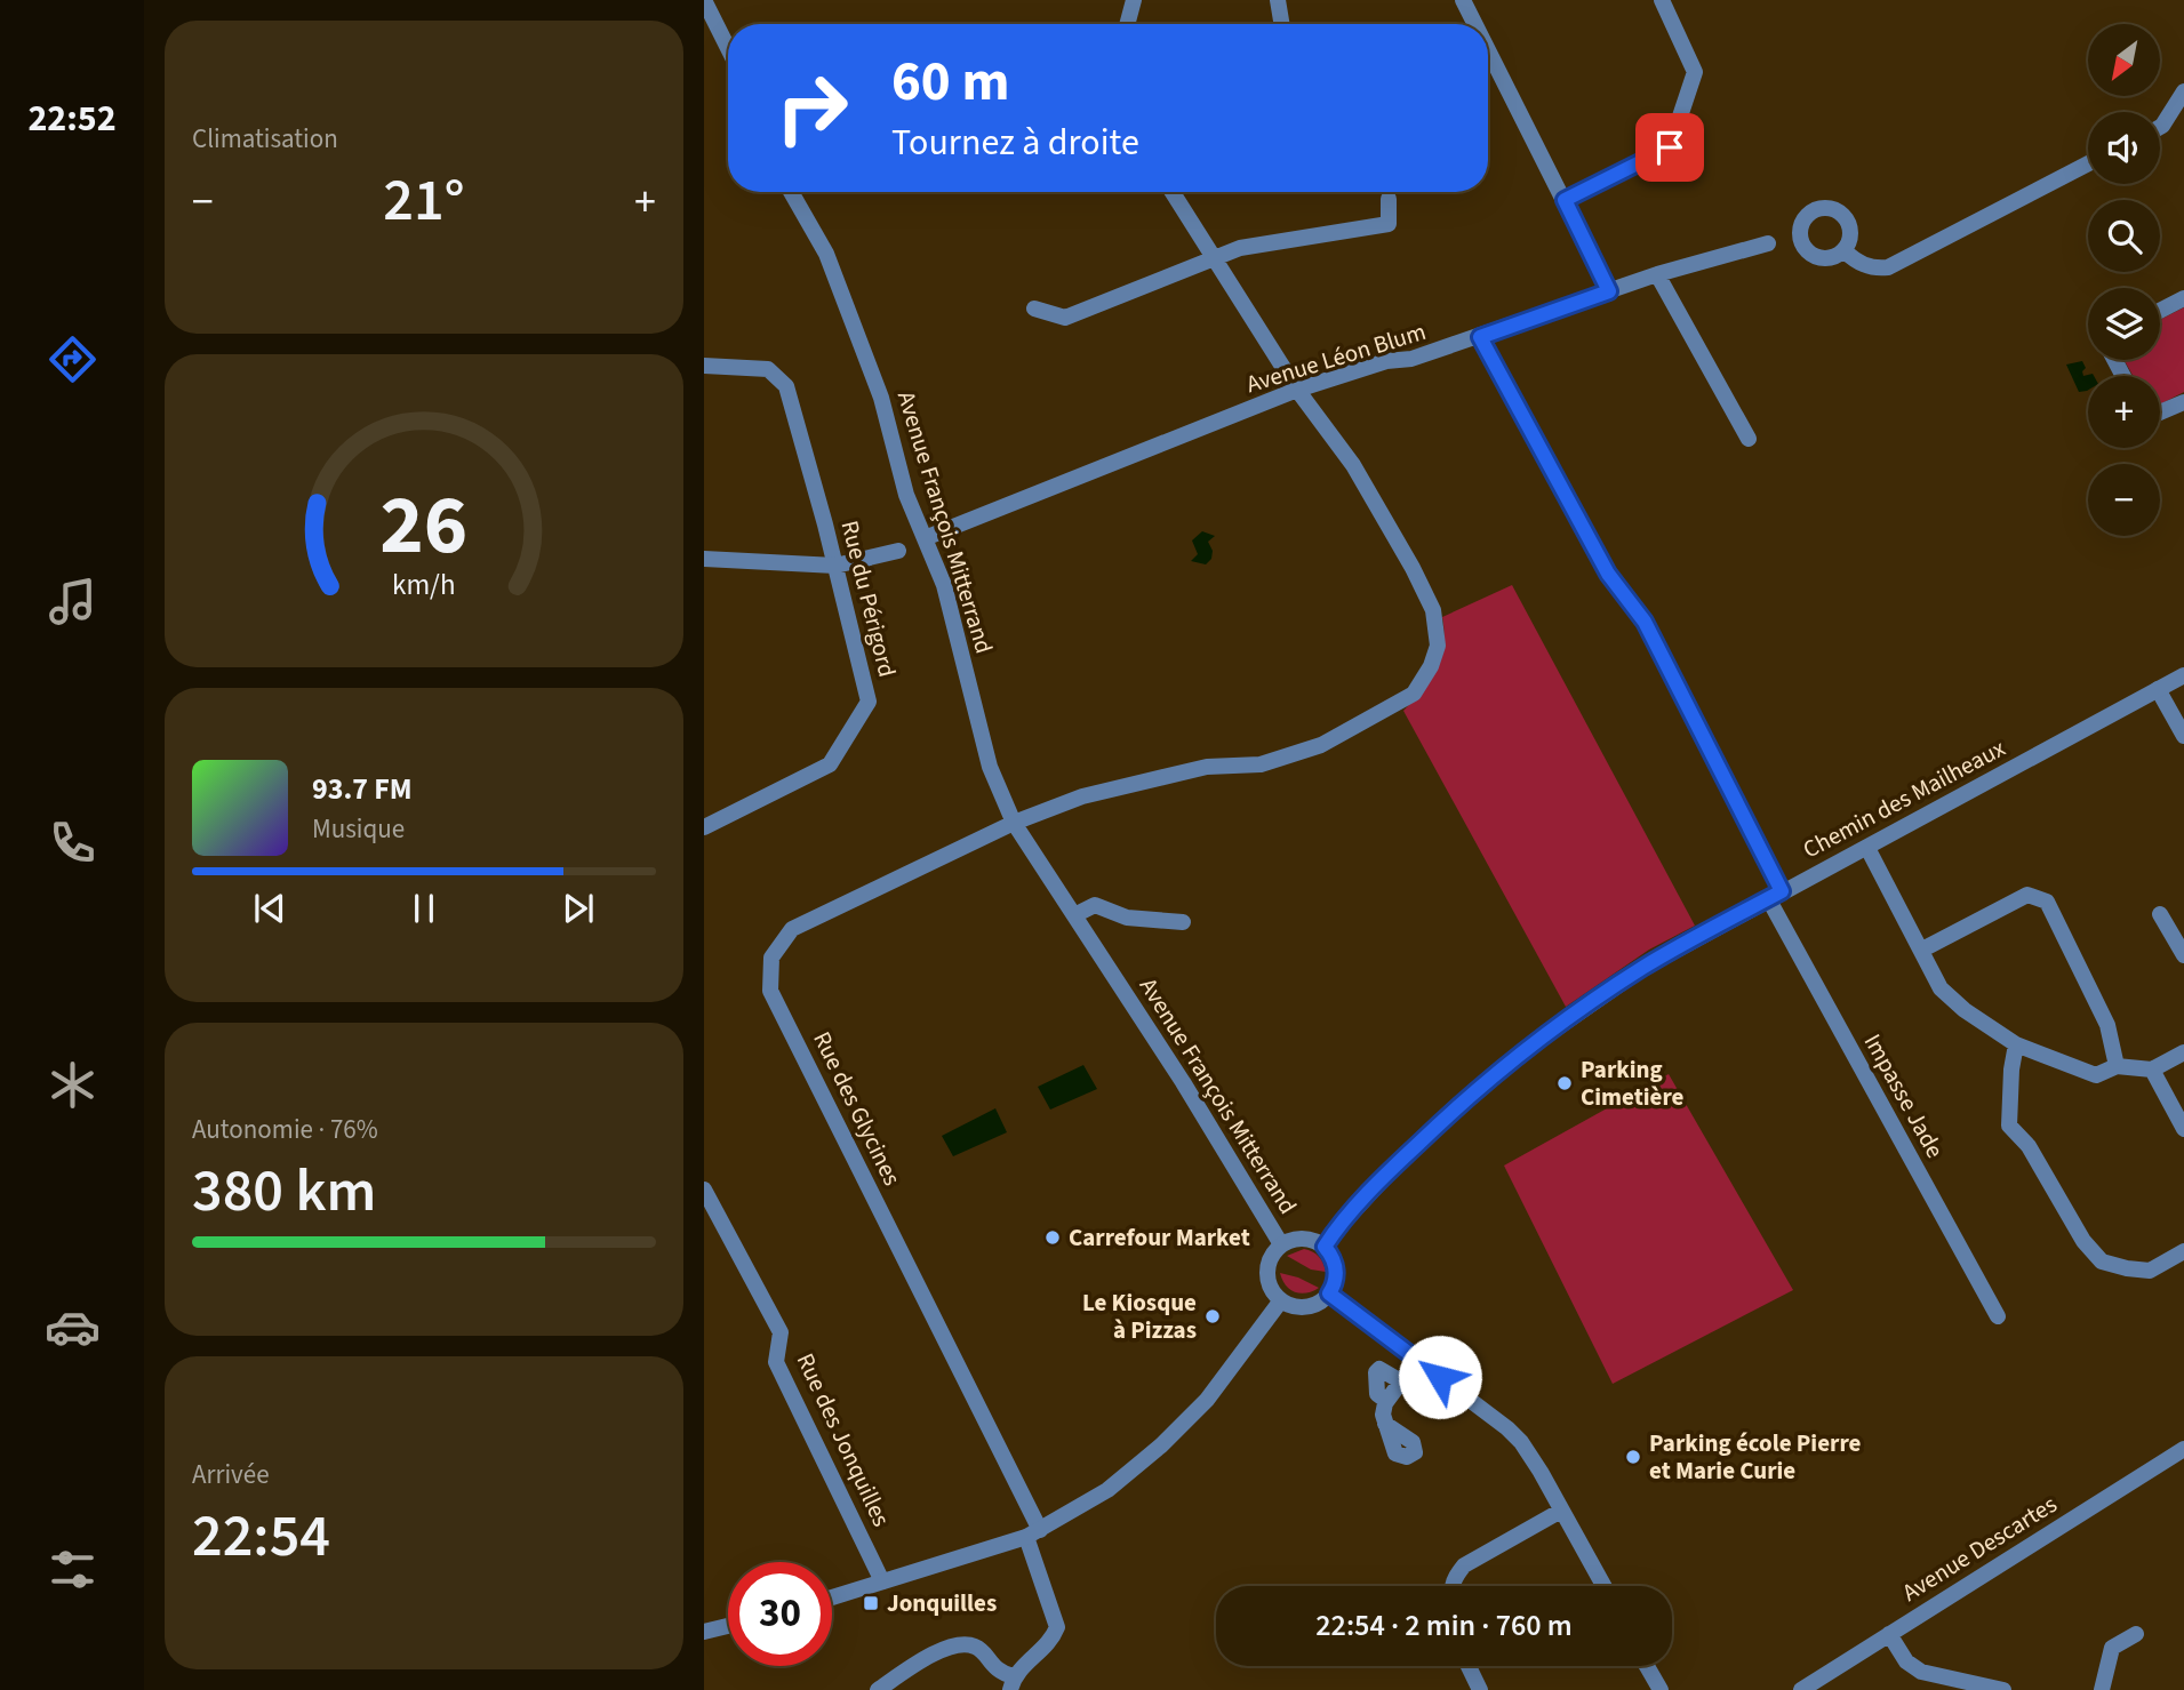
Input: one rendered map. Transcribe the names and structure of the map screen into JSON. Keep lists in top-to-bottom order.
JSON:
{
  "streets": {
    "street": [
      "Avenue Léon Blum",
      "Avenue François Mitterrand",
      "Rue du Périgord",
      "Chemin des Mailheaux",
      "Impasse Jade",
      "Rue des Glycines",
      "Rue des Jonquilles",
      "Avenue Descartes"
    ]
  },
  "crossings": [
    ["Avenue Léon Blum", "Avenue François Mitterrand"],
    ["Avenue Léon Blum", "Impasse Jade"],
    ["Avenue Léon Blum", "Rue des Glycines"],
    ["Avenue François Mitterrand", "Chemin des Mailheaux"],
    ["Avenue François Mitterrand", "Rue des Glycines"],
    ["Chemin des Mailheaux", "Impasse Jade"]
  ],
  "places": {
    "other": [
      "Parking Cimetière",
      "Carrefour Market",
      "Le Kiosque à Pizzas",
      "Parking école Pierre et Marie Curie"
    ],
    "transit": ["Jonquilles"]
  },
  "north": "bottom left",
  "page": {
    "tabs": "22:52",
    "tile": [
      "Climatisation",
      ["Autonomie · 76%", "380 km"],
      ["Arrivée", "22:54"]
    ],
    "map_buttons": ["+", "−"],
    "turn": ["60 m", "Tournez à droite"],
    "heat": ["−", "21°", "+"],
    "song": ["93.7 FM", "Musique"],
    "limit": "30",
    "trip": "22:54 · 2 min · 760 m",
    "gauge": ["26", "km/h"]
  }
}
